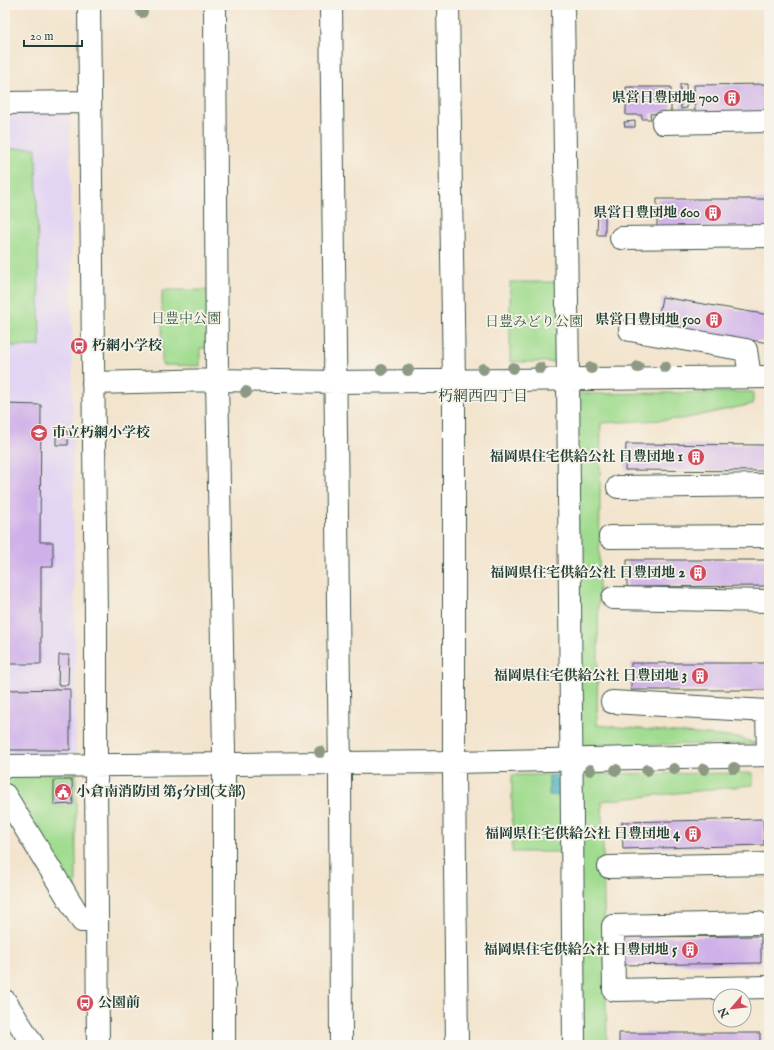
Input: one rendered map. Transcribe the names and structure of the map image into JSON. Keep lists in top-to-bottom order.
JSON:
{
  "districts": ["朽網西四丁目"],
  "parks": ["日豊中公園", "日豊みどり公園"],
  "places": {
    "building": [
      "県営日豊団地 700",
      "県営日豊団地 600",
      "県営日豊団地 500",
      "福岡県住宅供給公社 日豊団地 1",
      "福岡県住宅供給公社 日豊団地 2",
      "福岡県住宅供給公社 日豊団地 3",
      "福岡県住宅供給公社 日豊団地 4",
      "福岡県住宅供給公社 日豊団地 5"
    ],
    "bus stop": ["朽網小学校", "公園前"],
    "school or university": ["市立朽網小学校"],
    "public building": ["小倉南消防団 第5分団(支部)"]
  },
  "scale_bar": "20 m",
  "north": "bottom left"
}
